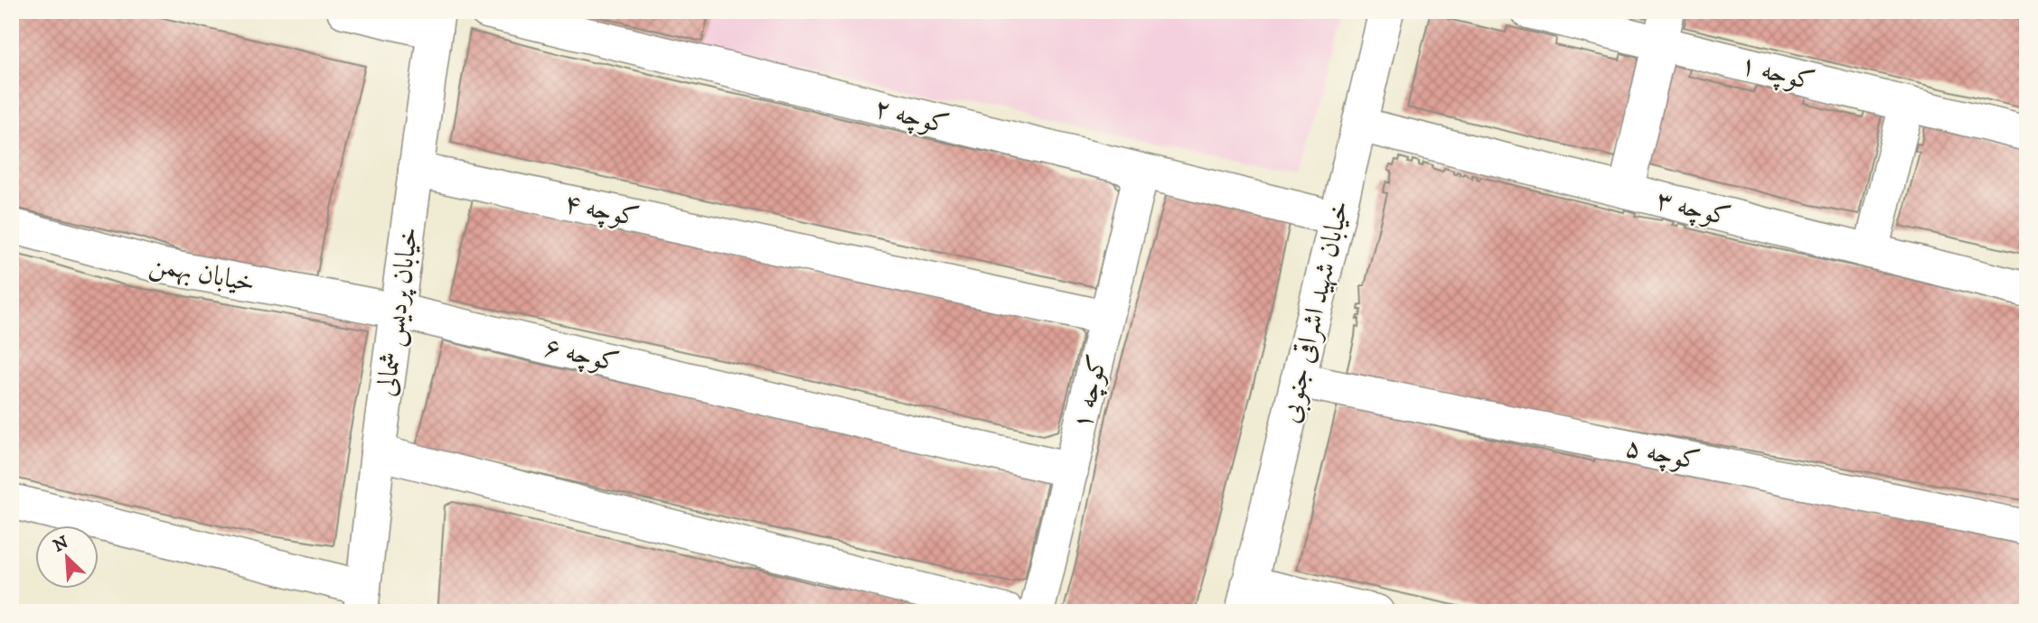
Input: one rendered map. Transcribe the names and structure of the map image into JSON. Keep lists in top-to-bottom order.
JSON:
{
  "streets": {
    "street": [
      "کوچه ۱",
      "کوچه ۲",
      "کوچه ۳",
      "کوچه ۴",
      "خیابان بهمن",
      "خیابان پردیس شمالی",
      "خیابان شهید اشراقی جنوبی",
      "کوچه ۶",
      "کوچه ۵"
    ]
  },
  "crossings": [
    ["کوچه ۱", "کوچه ۲"],
    ["کوچه ۱", "کوچه ۴"],
    ["کوچه ۱", "کوچه ۶"],
    ["کوچه ۲", "خیابان شهید اشراقی جنوبی"],
    ["کوچه ۳", "خیابان شهید اشراقی جنوبی"],
    ["کوچه ۴", "خیابان پردیس شمالی"],
    ["خیابان بهمن", "خیابان پردیس شمالی"],
    ["خیابان بهمن", "کوچه ۶"],
    ["خیابان پردیس شمالی", "کوچه ۶"],
    ["خیابان شهید اشراقی جنوبی", "کوچه ۵"]
  ],
  "north": "top left"
}
